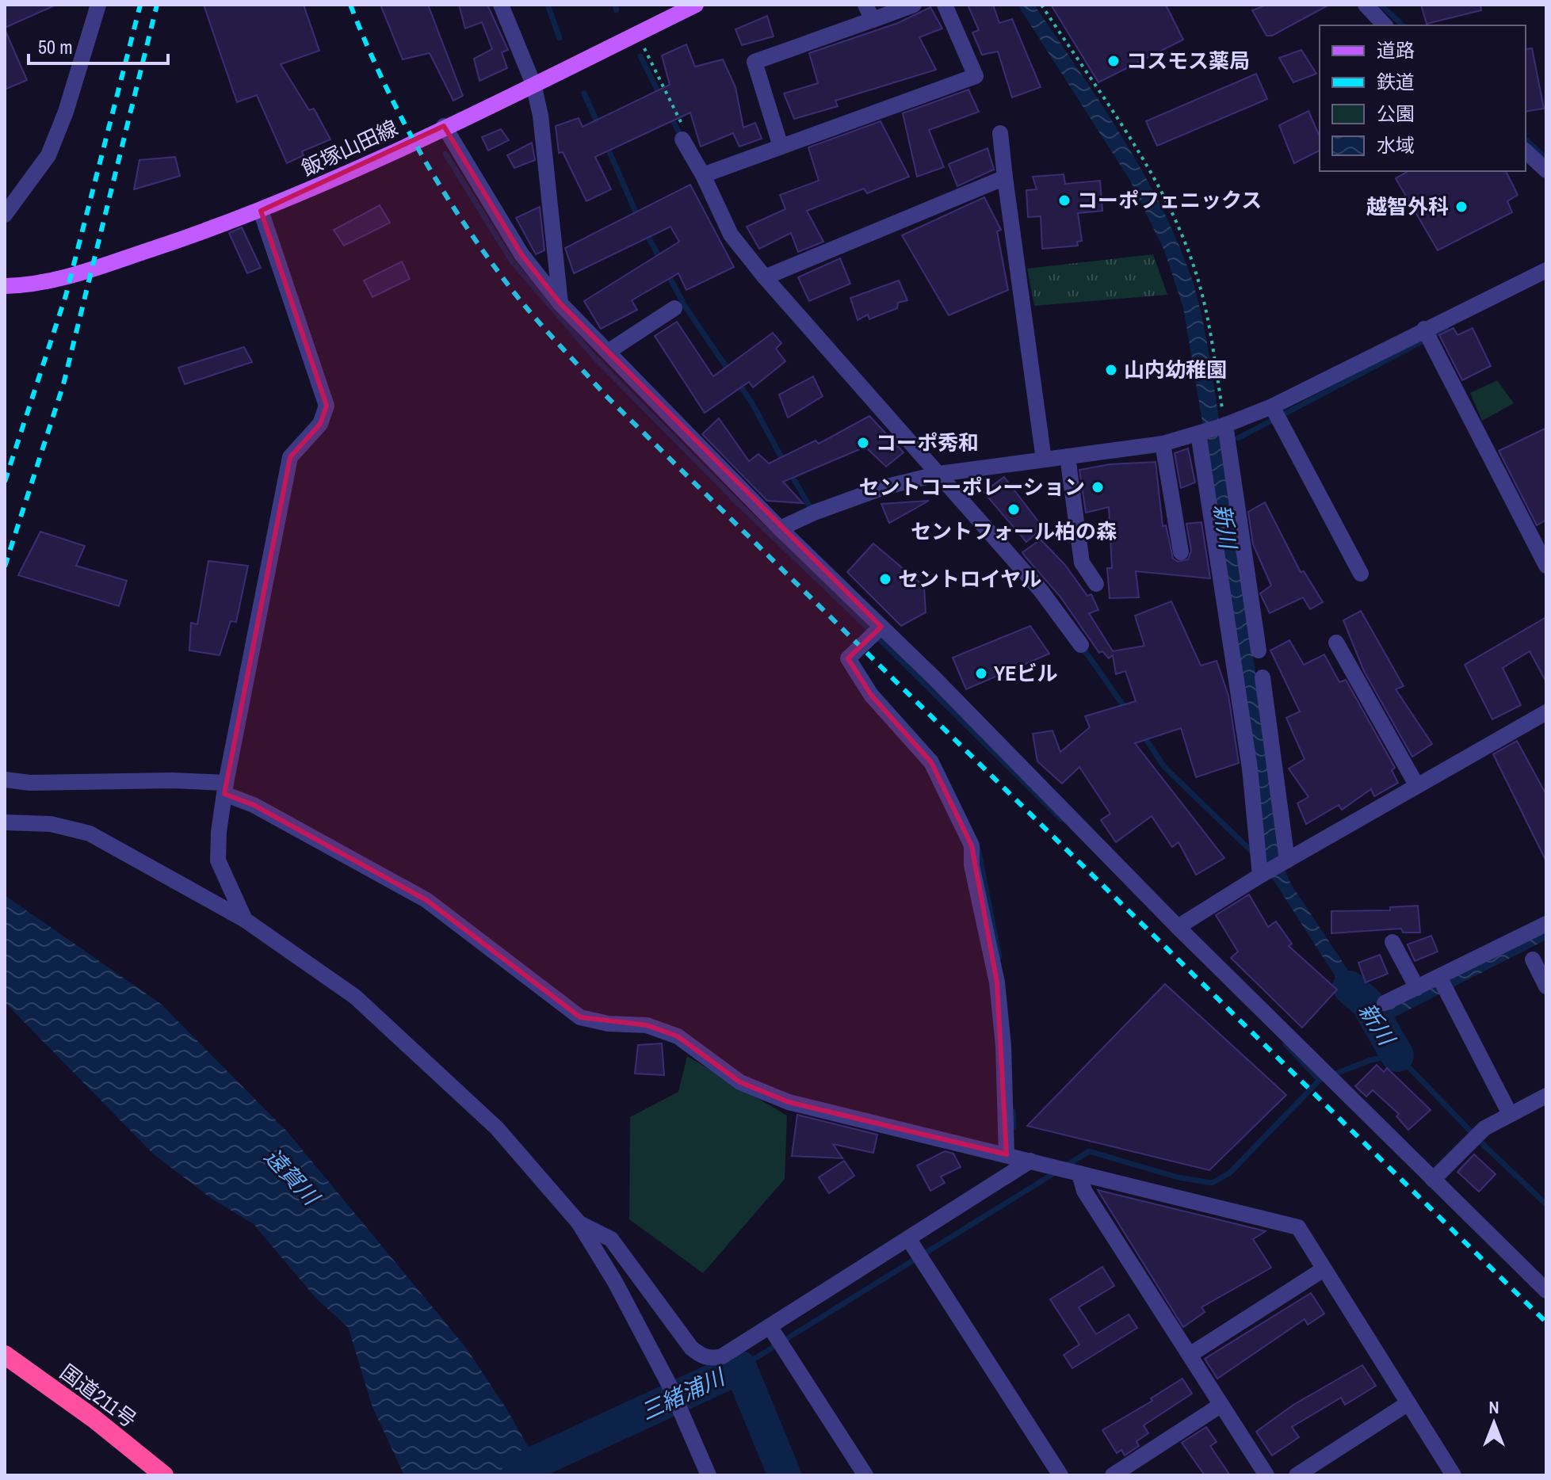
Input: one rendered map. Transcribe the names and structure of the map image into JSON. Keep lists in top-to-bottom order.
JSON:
{
  "streets": {
    "highway": ["国道211号"],
    "main road": ["飯塚山田線"]
  },
  "water": ["新川", "遠賀川", "三緒浦川"],
  "places": [
    "コスモス薬局",
    "コーポフェニックス",
    "越智外科",
    "山内幼稚園",
    "コーポ秀和",
    "セントコーポレーション",
    "セントフォール柏の森",
    "セントロイヤル",
    "YEビル"
  ],
  "legend": [
    "道路",
    "鉄道",
    "公園",
    "水域"
  ],
  "scale_bar": "50 m",
  "north": "top"
}
